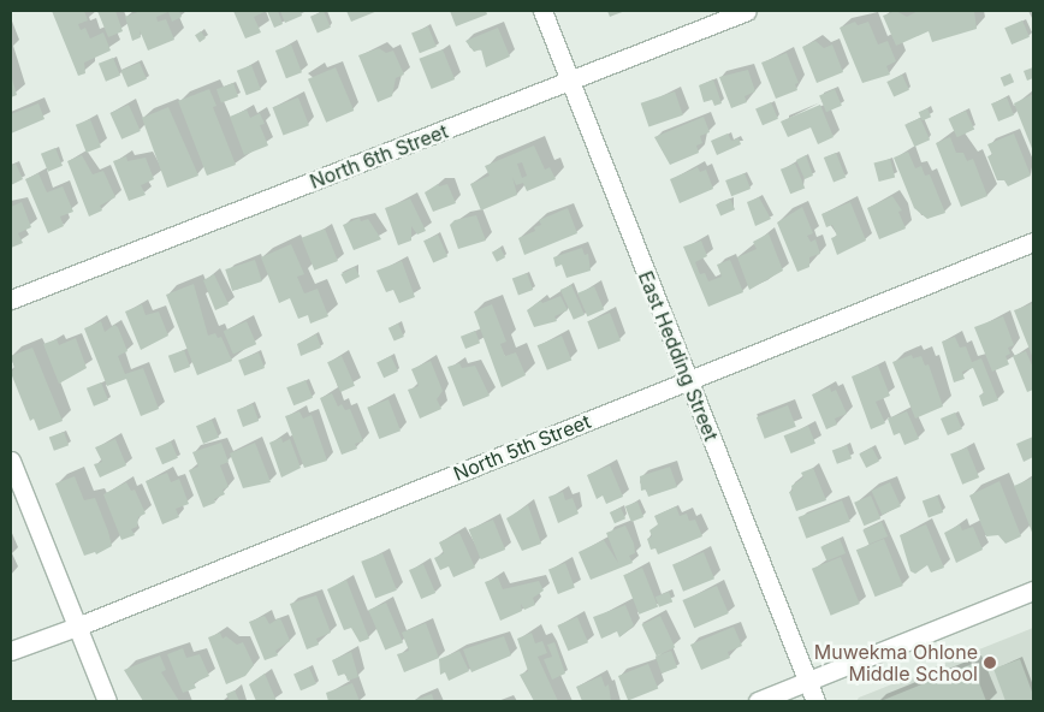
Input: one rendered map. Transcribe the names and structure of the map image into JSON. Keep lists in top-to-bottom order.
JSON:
{
  "streets": {
    "street": ["North 6th Street", "East Hedding Street", "North 5th Street"]
  },
  "crossings": [
    ["North 6th Street", "East Hedding Street"],
    ["East Hedding Street", "North 5th Street"]
  ],
  "places": ["Muwekma Ohlone Middle School"]
}
